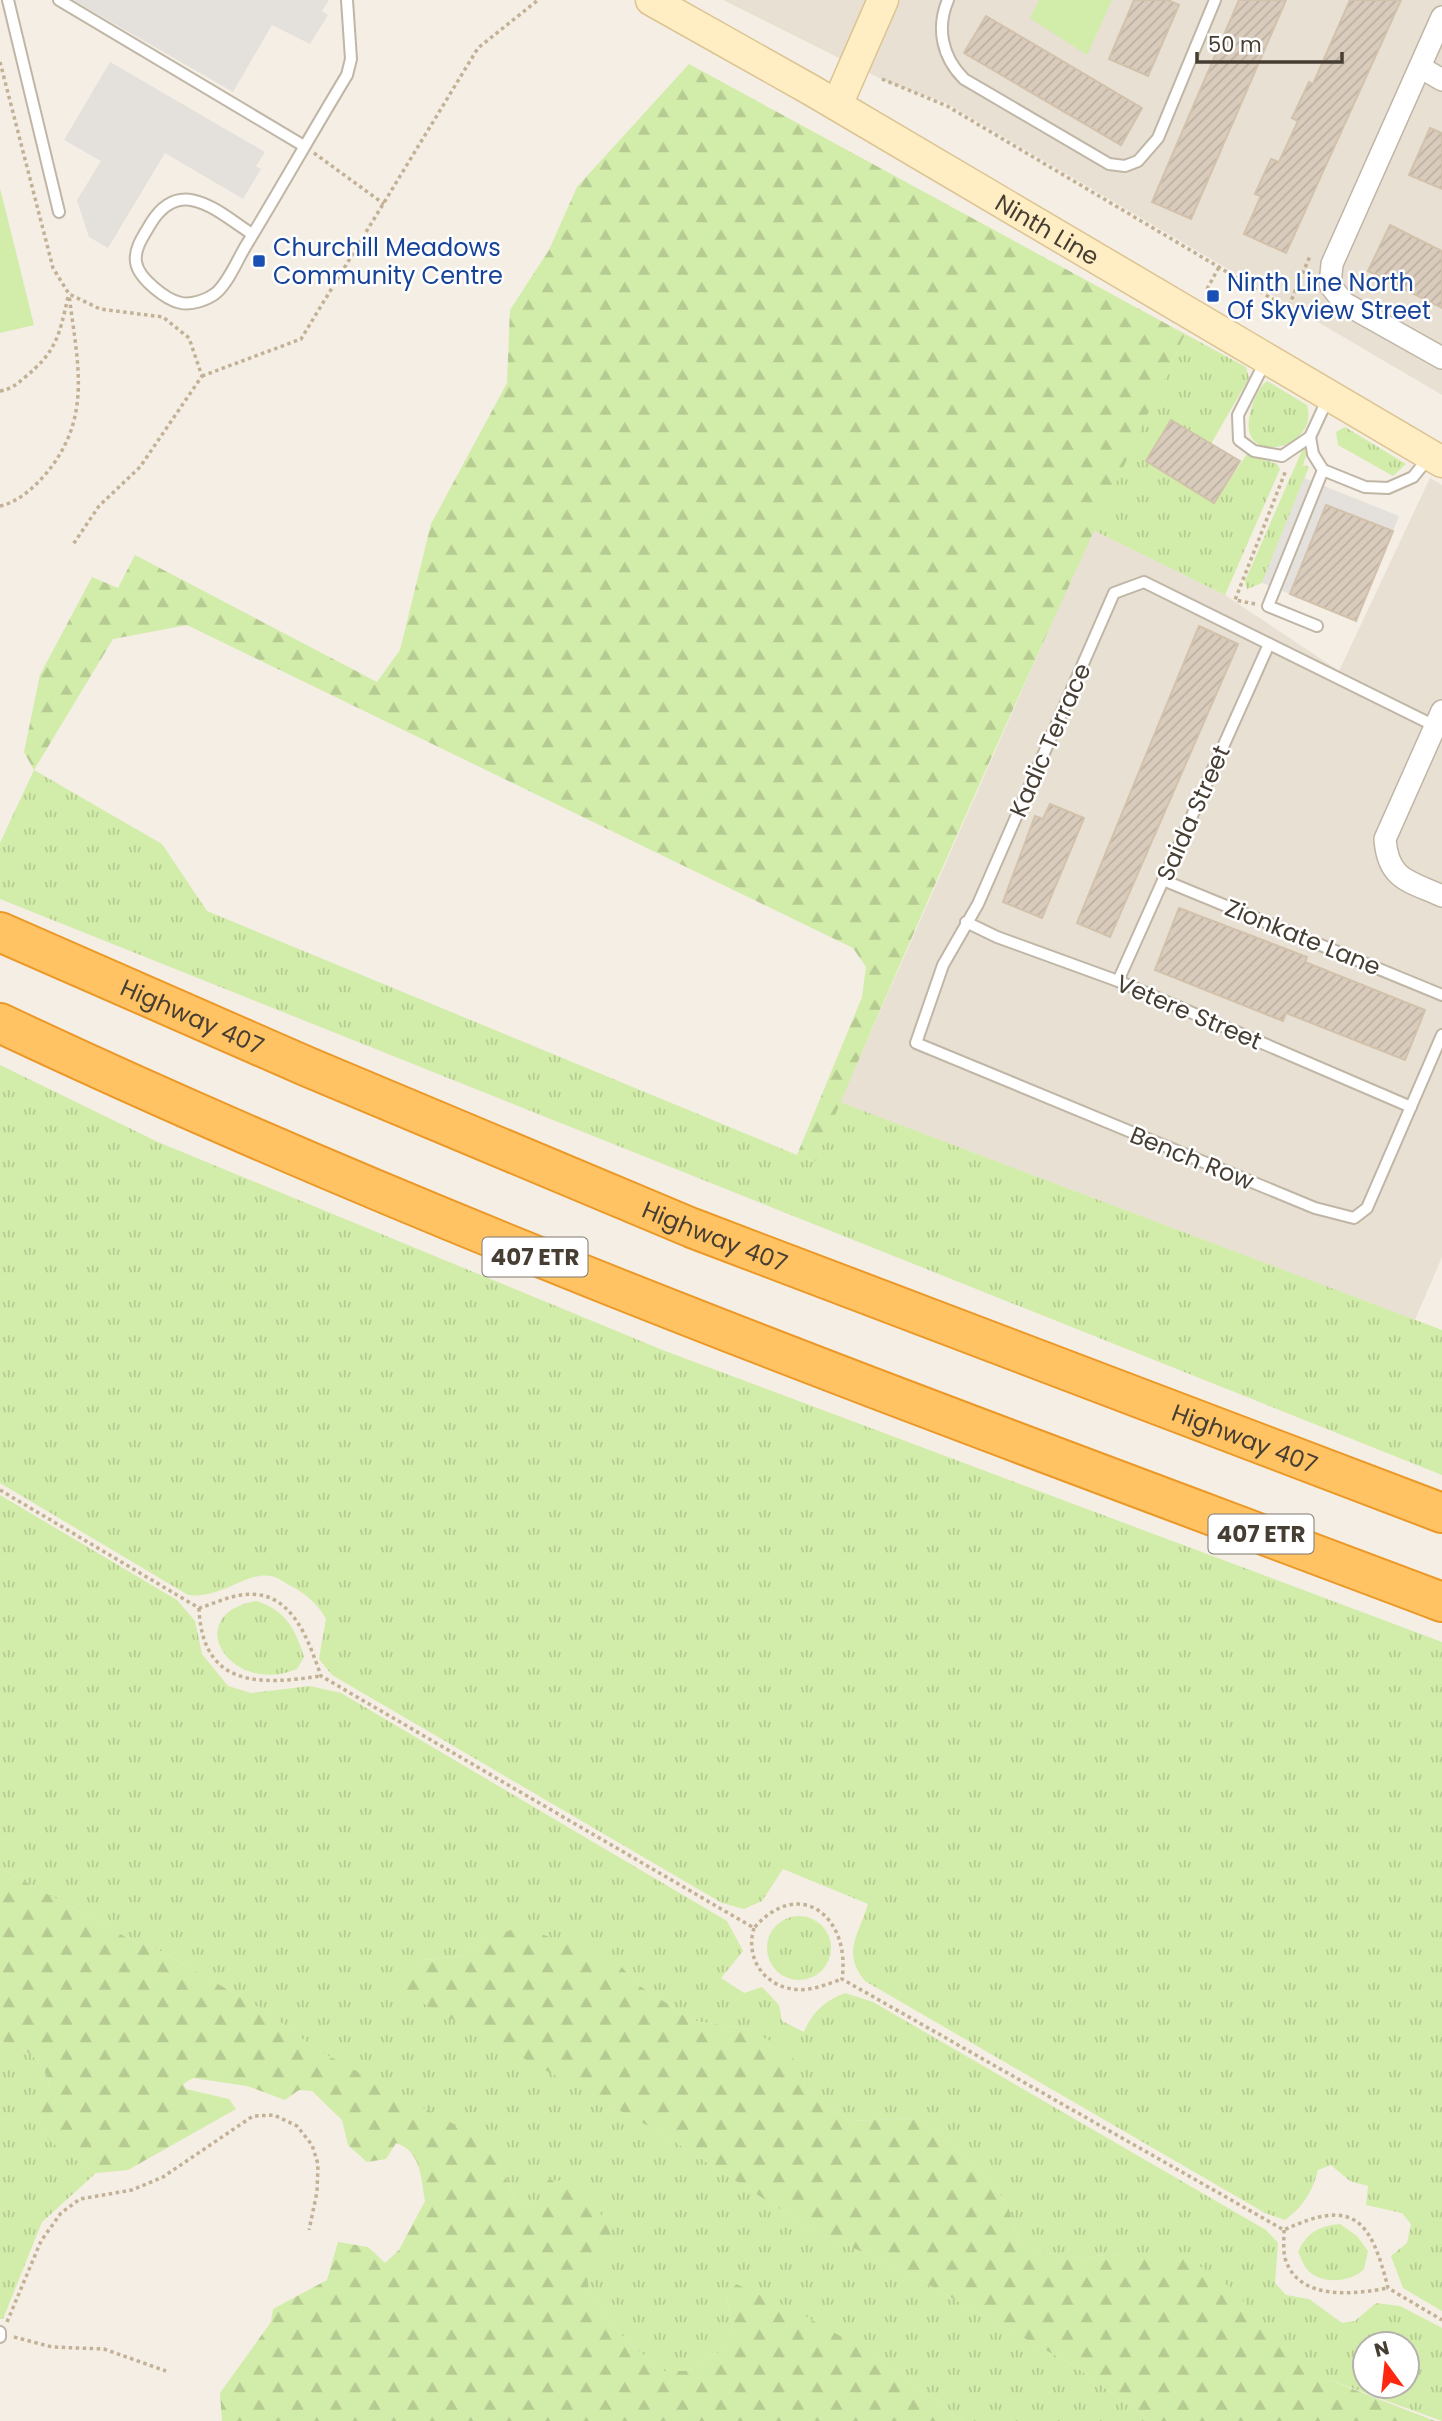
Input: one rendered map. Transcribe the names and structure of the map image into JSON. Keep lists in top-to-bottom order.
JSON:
{
  "streets": {
    "highway": ["Highway 407", "407 ETR"],
    "main road": ["Ninth Line"],
    "lane": [
      "Kadic Terrace",
      "Saida Street",
      "Zionkate Lane",
      "Vetere Street",
      "Bench Row"
    ]
  },
  "crossings": [
    ["Kadic Terrace", "Saida Street"],
    ["Kadic Terrace", "Vetere Street"],
    ["Kadic Terrace", "Bench Row"],
    ["Saida Street", "Zionkate Lane"],
    ["Saida Street", "Vetere Street"],
    ["Vetere Street", "Bench Row"]
  ],
  "places": {
    "transit": ["Churchill Meadows Community Centre", "Ninth Line North Of Skyview Street"]
  },
  "scale_bar": "50 m",
  "north": "top"
}
